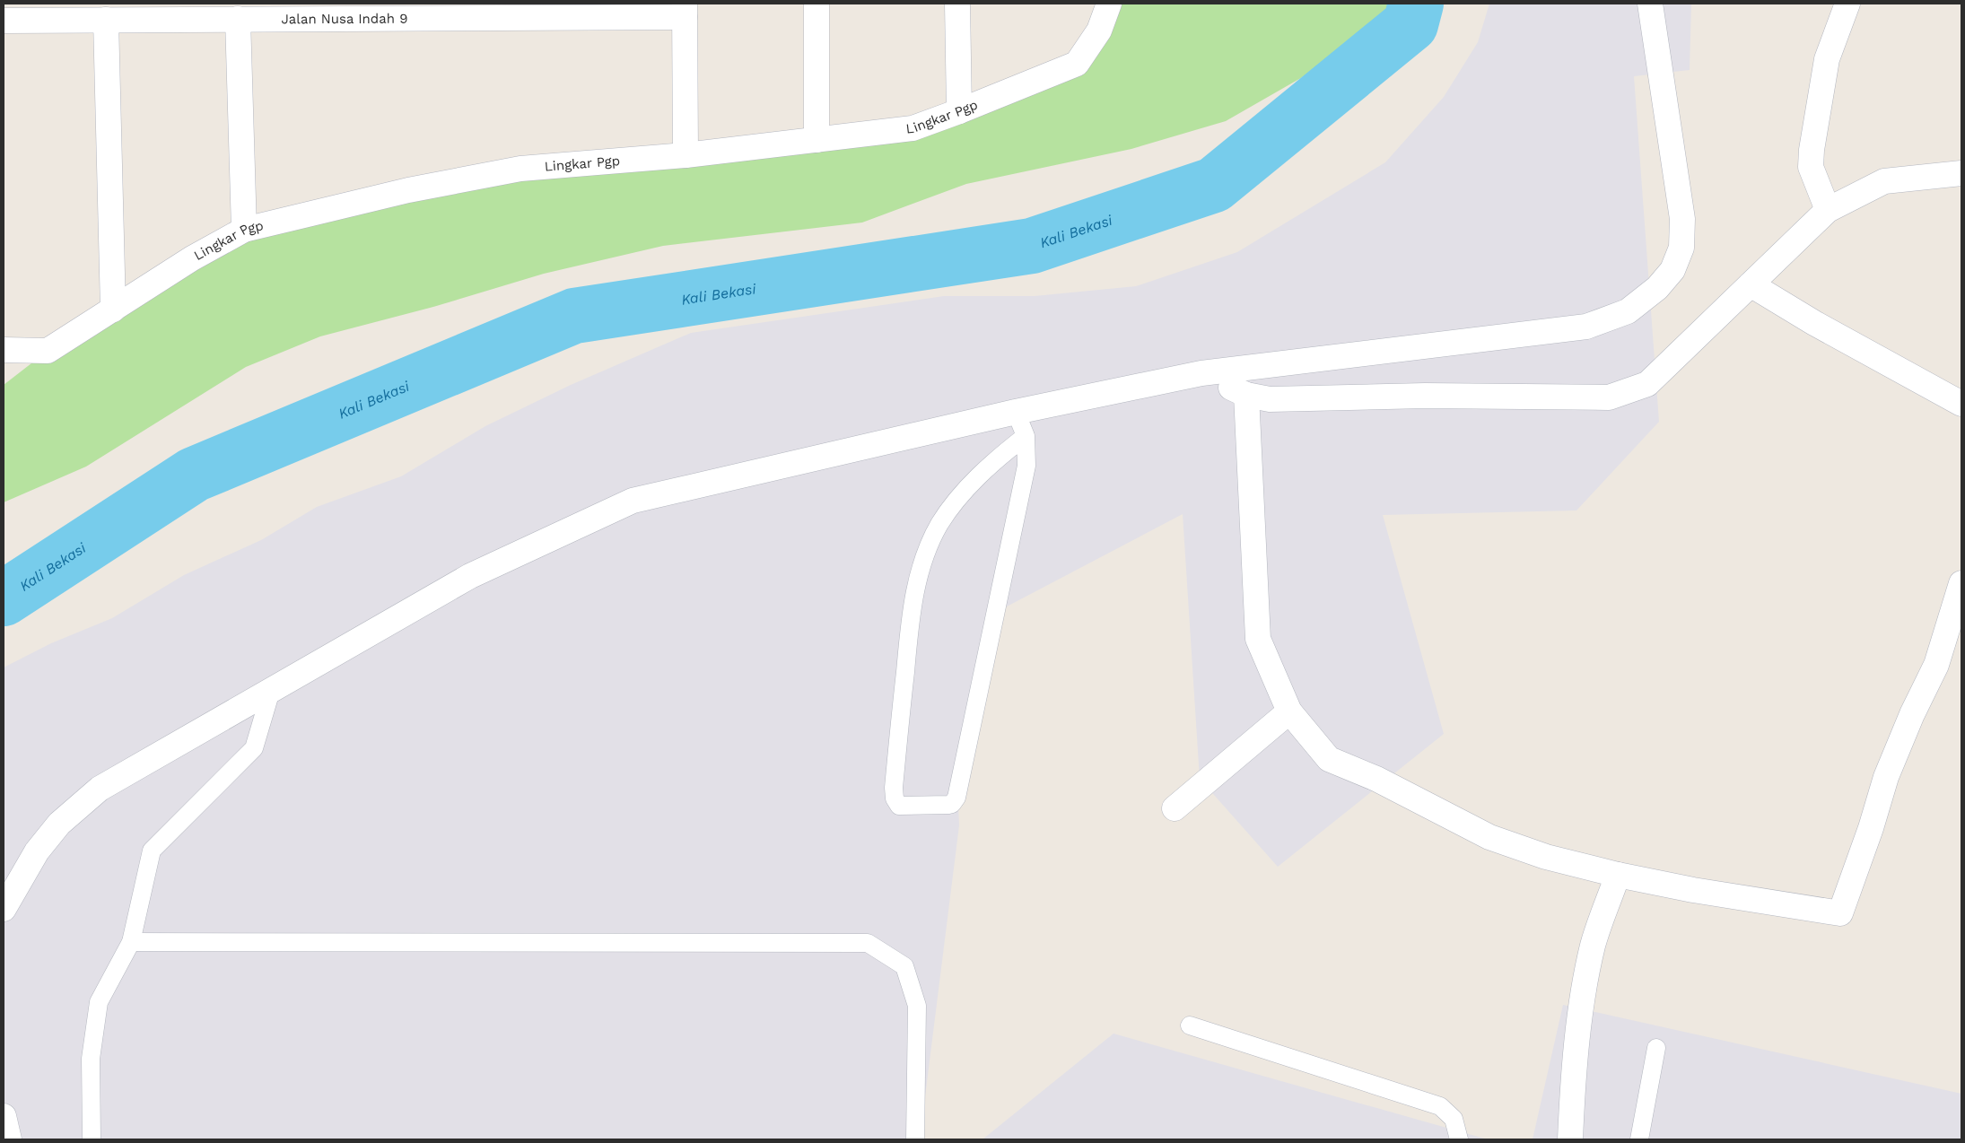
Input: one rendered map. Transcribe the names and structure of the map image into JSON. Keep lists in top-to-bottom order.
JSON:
{
  "streets": {
    "street": ["Jalan Nusa Indah 9", "Lingkar Pgp"]
  },
  "water": ["Kali Bekasi"]
}
